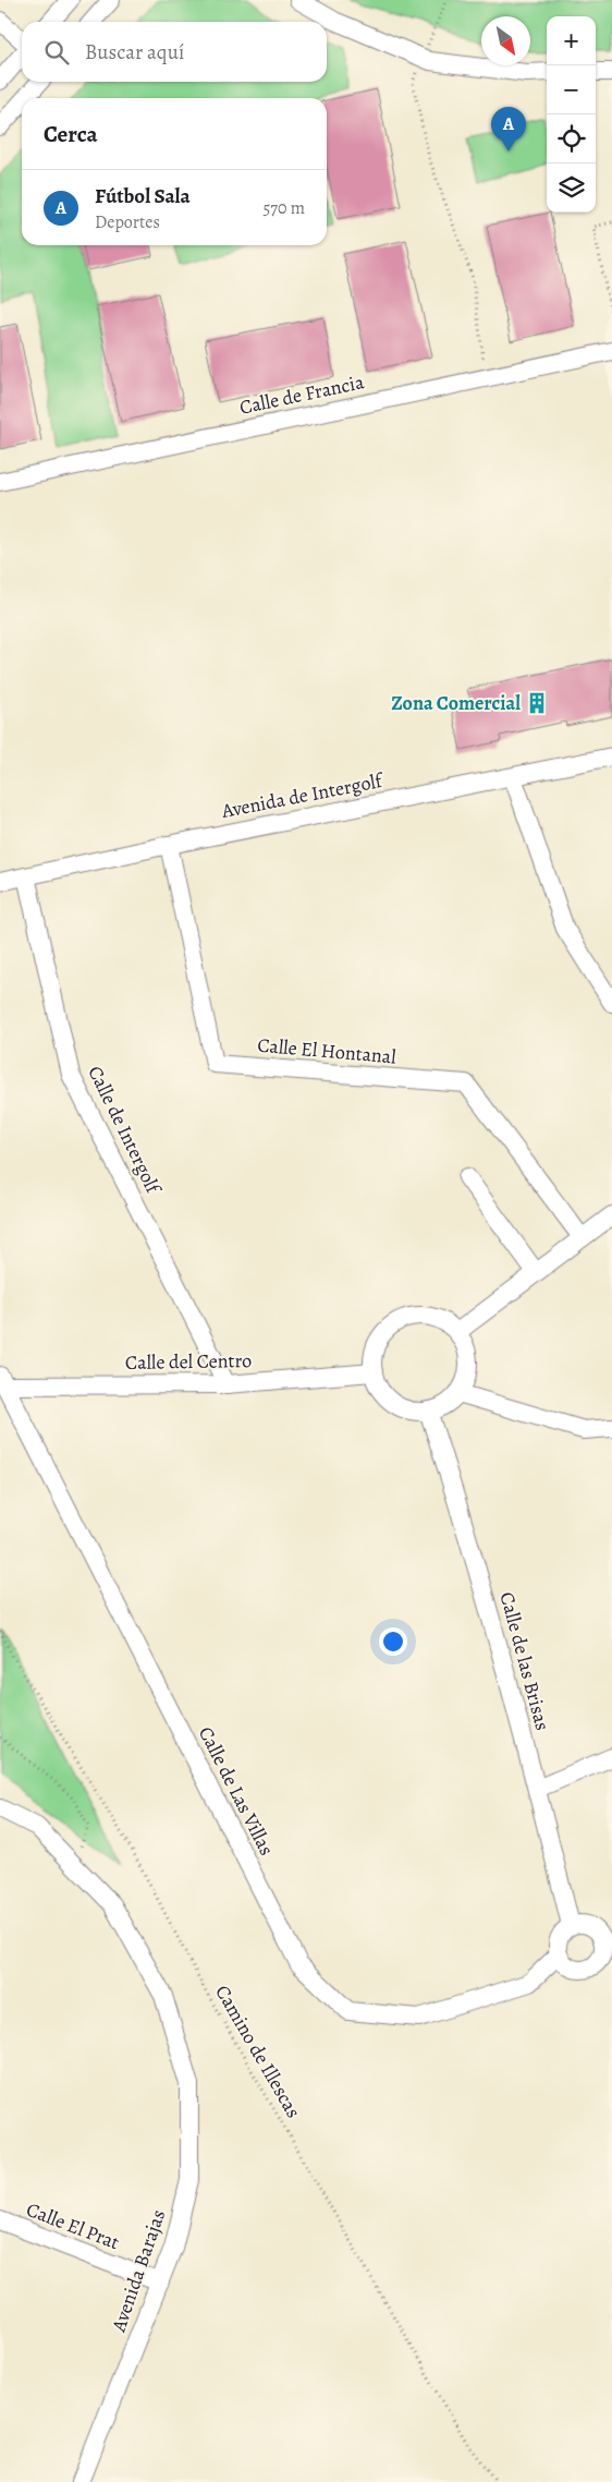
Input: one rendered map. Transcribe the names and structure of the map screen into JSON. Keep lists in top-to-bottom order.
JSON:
{
  "streets": {
    "street": [
      "Calle de Francia",
      "Avenida de Intergolf",
      "Calle El Hontanal",
      "Calle de Intergolf",
      "Calle del Centro",
      "Calle de las Brisas",
      "Calle de Las Villas",
      "Calle El Prat",
      "Avenida Barajas"
    ],
    "path": ["Camino de Illescas"]
  },
  "crossings": [
    ["Avenida de Intergolf", "Calle El Hontanal"],
    ["Avenida de Intergolf", "Calle de Intergolf"],
    ["Calle de Intergolf", "Calle del Centro"],
    ["Calle del Centro", "Calle de las Brisas"],
    ["Calle del Centro", "Calle de Las Villas"],
    ["Calle de las Brisas", "Calle de Las Villas"],
    ["Calle El Prat", "Avenida Barajas"]
  ],
  "places": {
    "building": ["Zona Comercial"]
  },
  "north": "bottom right",
  "page": {
    "map_buttons": ["+", "−"],
    "search": "Buscar aquí",
    "heading": "Cerca",
    "pins": "A",
    "list": [
      {
        "mark": "A",
        "name": "Fútbol Sala",
        "note": "Deportes",
        "value": "570 m"
      }
    ]
  }
}
